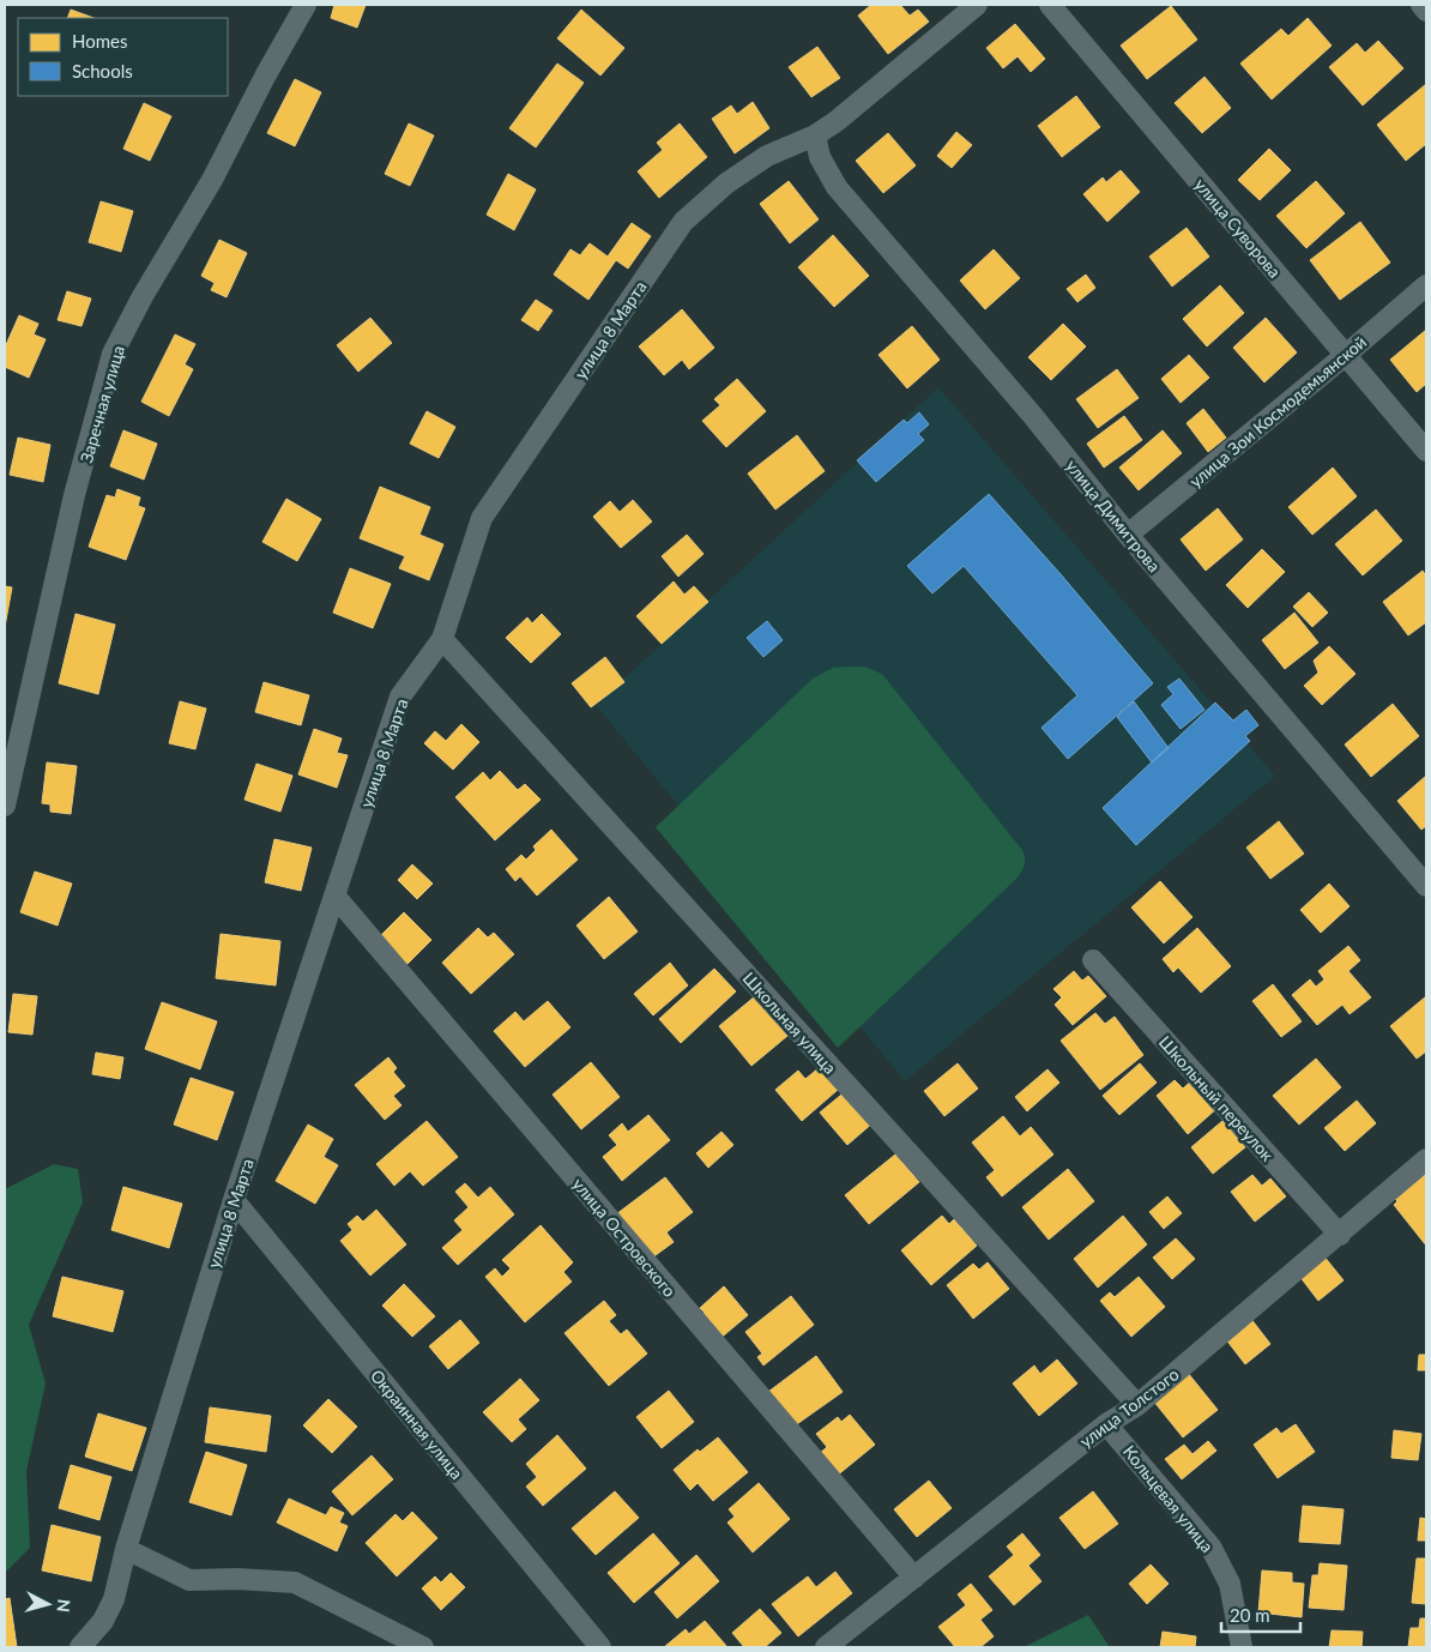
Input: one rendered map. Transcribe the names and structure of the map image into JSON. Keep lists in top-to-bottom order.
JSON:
{
  "streets": {
    "street": [
      "улица Суворова",
      "улица 8 Марта",
      "Заречная улица",
      "улица Зои Космодемьянской",
      "улица Димитрова",
      "Школьная улица",
      "Школьный переулок",
      "улица Островского",
      "улица Толстого",
      "Окраинная улица",
      "Кольцевая улица"
    ]
  },
  "crossings": [
    ["улица Суворова", "улица Зои Космодемьянской"],
    ["улица 8 Марта", "улица Димитрова"],
    ["улица 8 Марта", "Школьная улица"],
    ["улица 8 Марта", "улица Островского"],
    ["улица 8 Марта", "Окраинная улица"],
    ["улица Зои Космодемьянской", "улица Димитрова"],
    ["Школьная улица", "улица Толстого"],
    ["Школьный переулок", "улица Толстого"],
    ["улица Островского", "улица Толстого"],
    ["улица Толстого", "Кольцевая улица"]
  ],
  "legend": ["Homes", "Schools"],
  "scale_bar": "20 m",
  "north": "right"
}
